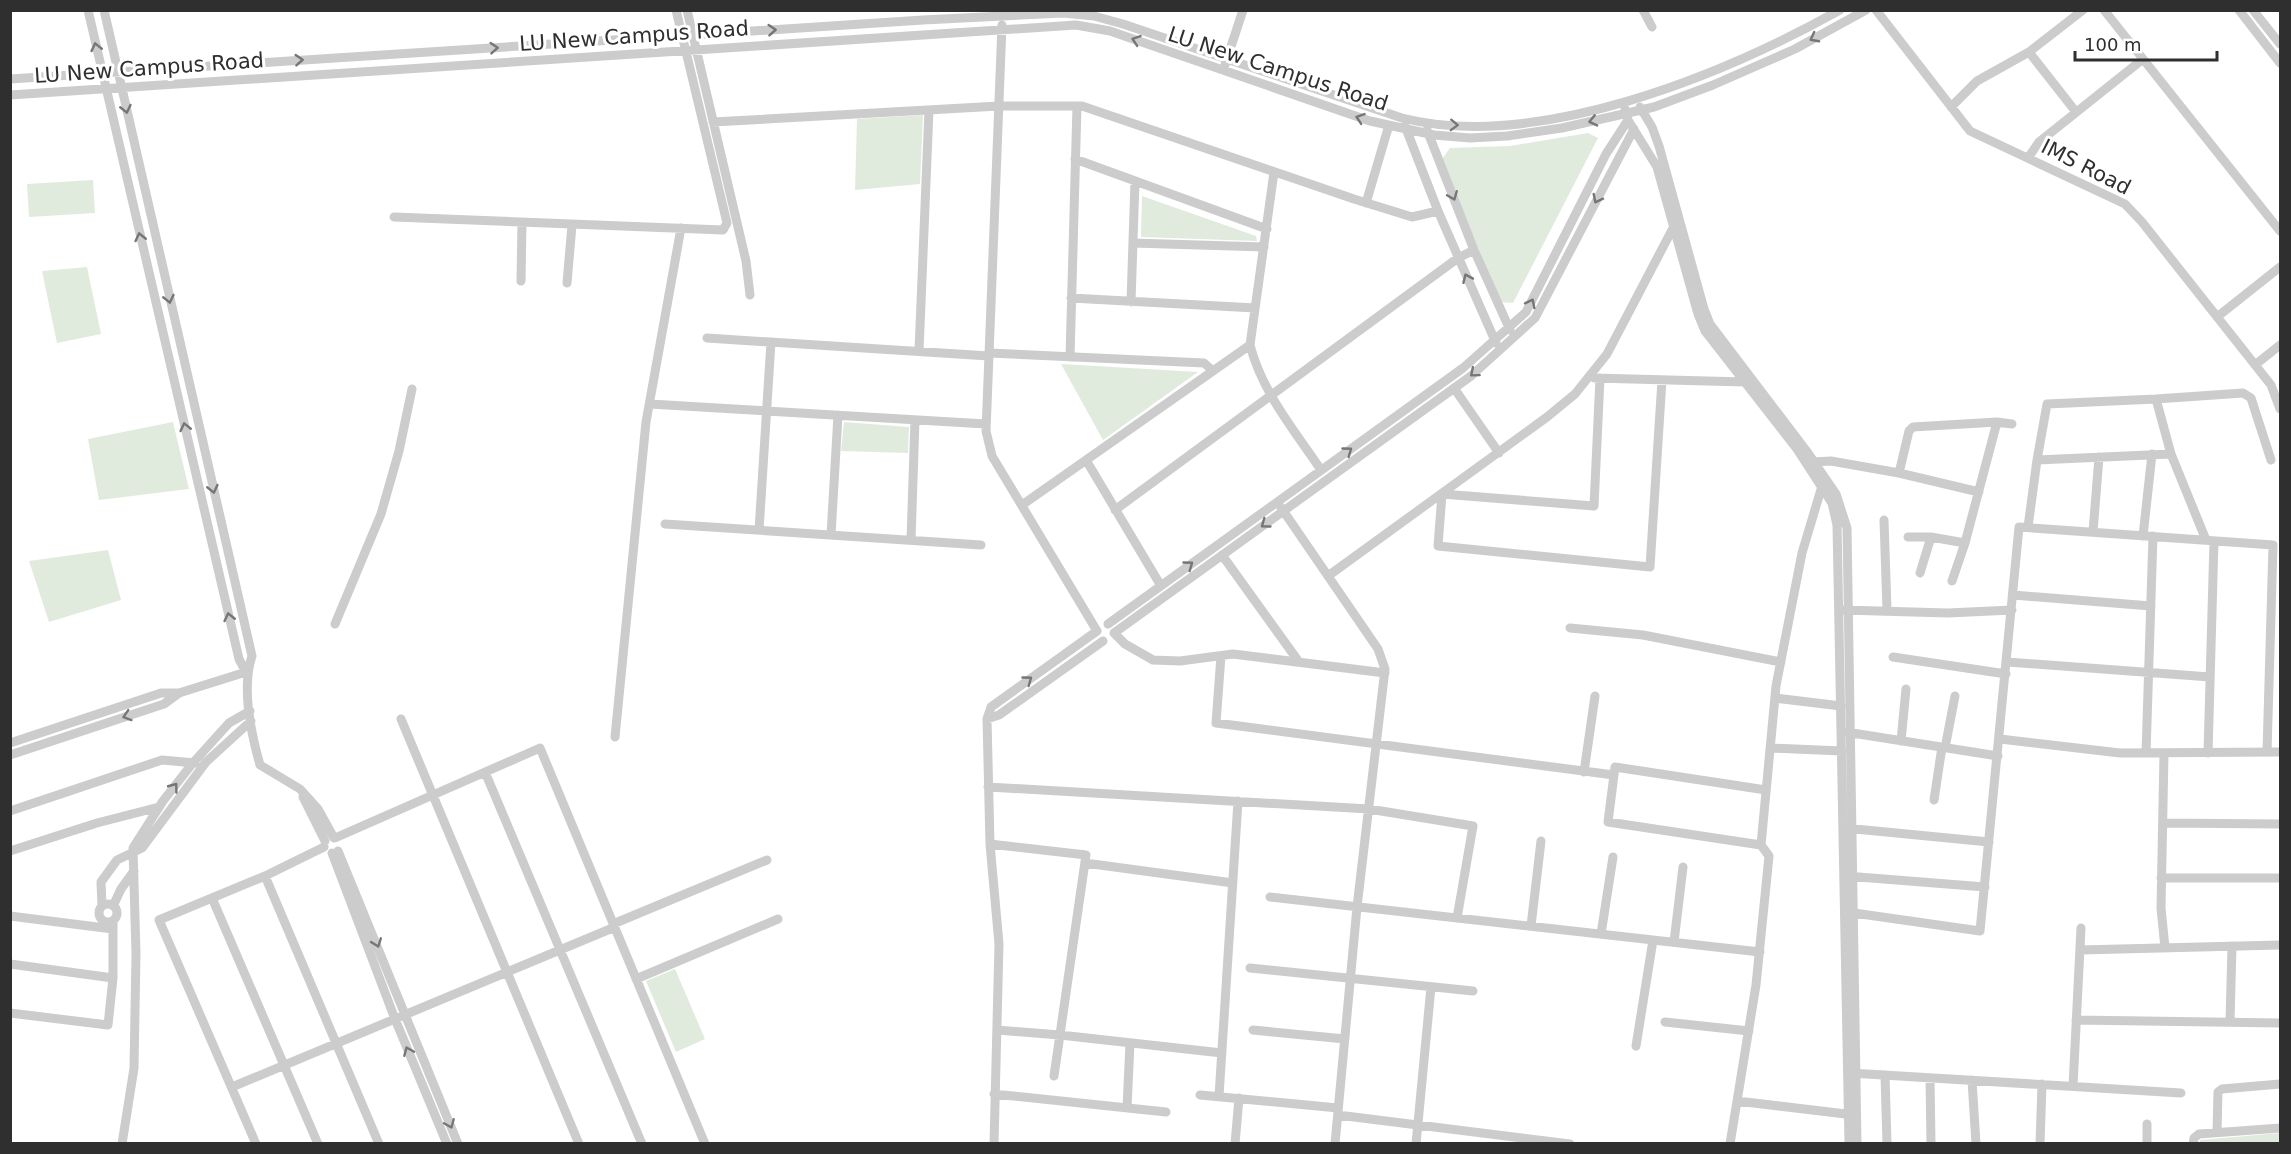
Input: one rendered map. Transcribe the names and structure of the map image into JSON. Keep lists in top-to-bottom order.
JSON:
{
  "streets": {
    "street": ["LU New Campus Road", "IMS Road"]
  },
  "scale_bar": "100 m"
}
